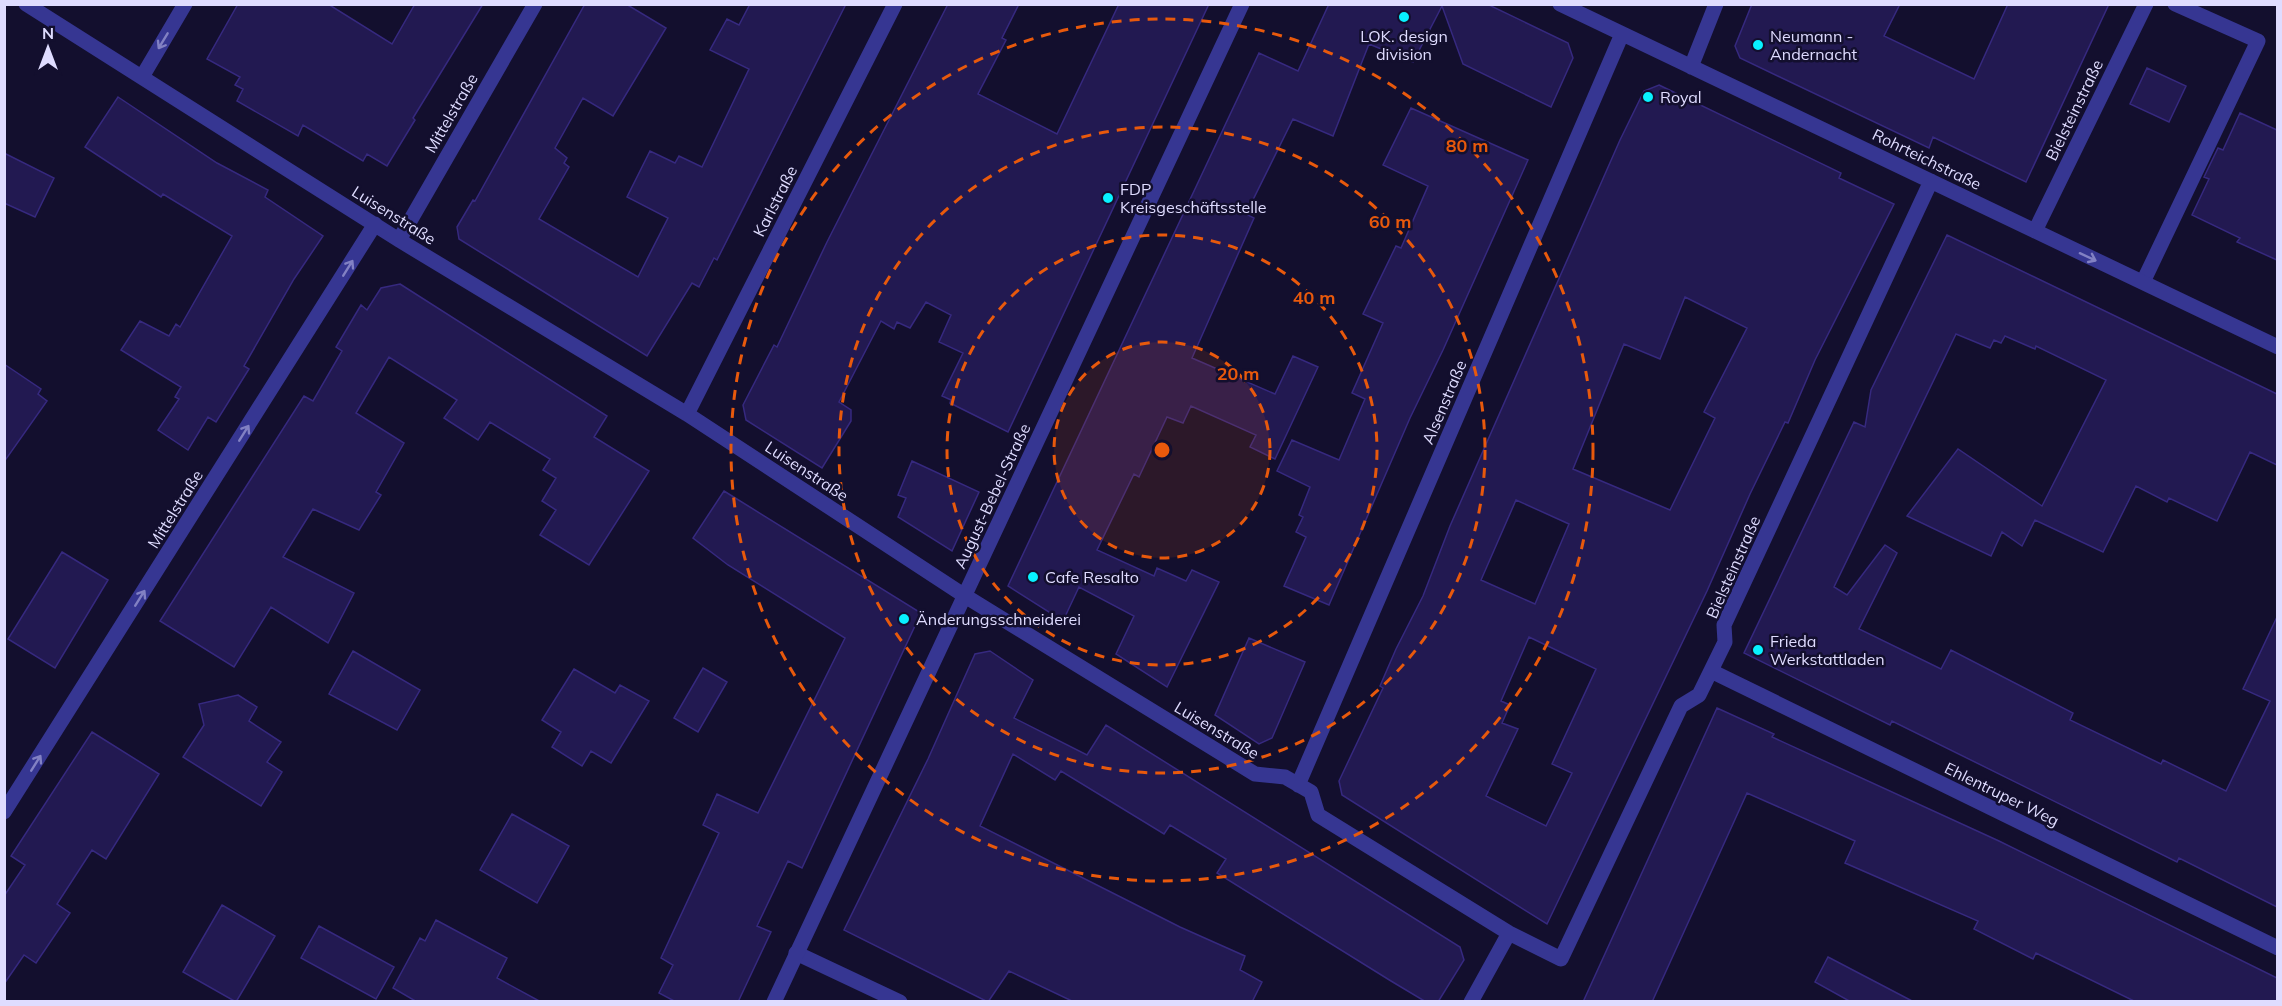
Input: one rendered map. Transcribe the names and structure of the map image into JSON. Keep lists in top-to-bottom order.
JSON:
{
  "streets": {
    "street": [
      "Bielsteinstraße",
      "Mittelstraße",
      "Rohrteichstraße",
      "Karlstraße",
      "Luisenstraße",
      "Alsenstraße",
      "August-Bebel-Straße",
      "Ehlentruper Weg"
    ]
  },
  "crossings": [
    ["Bielsteinstraße", "Rohrteichstraße"],
    ["Bielsteinstraße", "Ehlentruper Weg"],
    ["Mittelstraße", "Luisenstraße"],
    ["Rohrteichstraße", "Alsenstraße"],
    ["Karlstraße", "Luisenstraße"],
    ["Luisenstraße", "Alsenstraße"],
    ["Luisenstraße", "August-Bebel-Straße"]
  ],
  "one_way": ["Mittelstraße"],
  "places": [
    "LOK. design division",
    "Neumann - Andernacht",
    "Royal",
    "FDP Kreisgeschäftsstelle",
    "Cafe Resalto",
    "Änderungsschneiderei",
    "Frieda Werkstattladen"
  ],
  "north": "top",
  "rings": [
    "80 m",
    "60 m",
    "40 m",
    "20 m"
  ]
}
